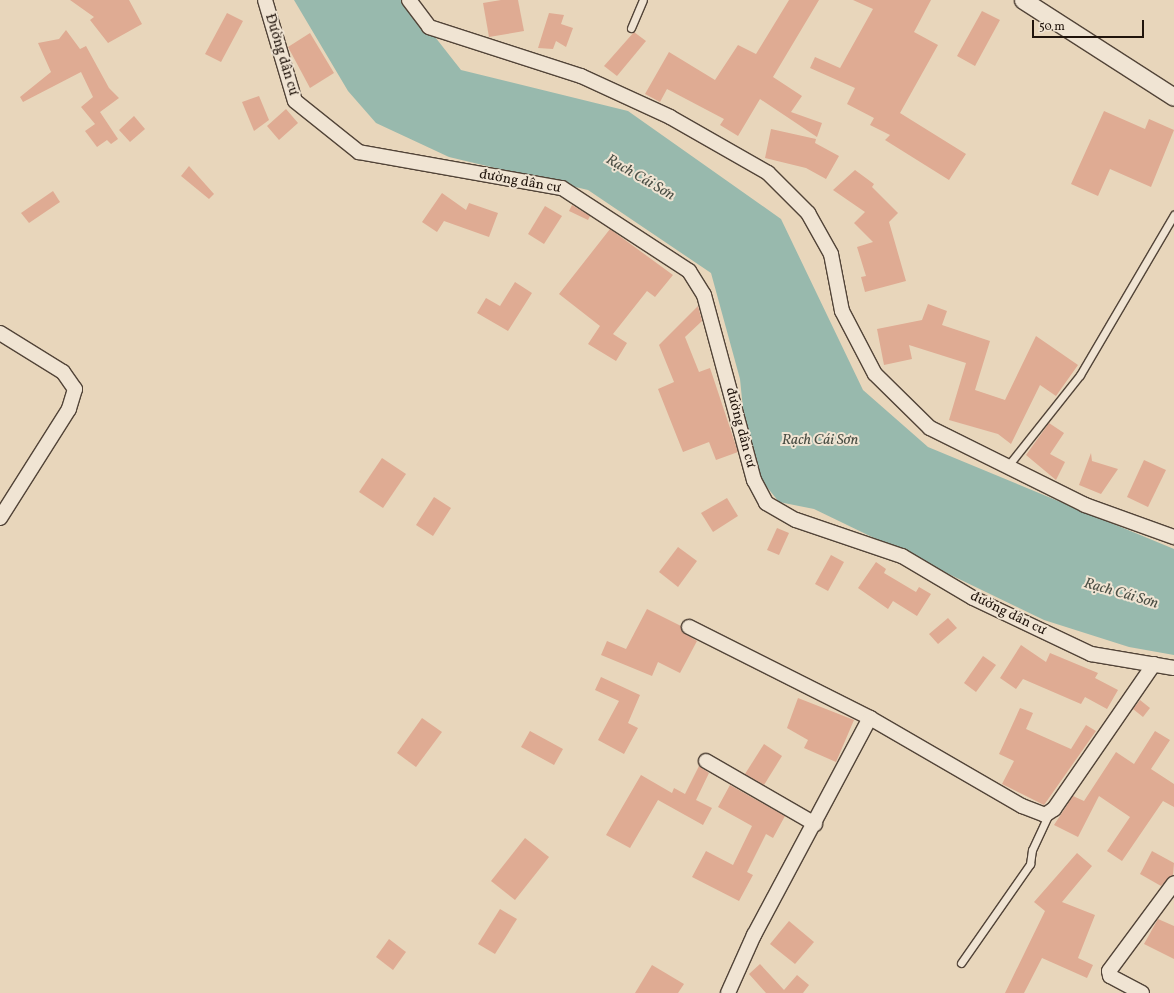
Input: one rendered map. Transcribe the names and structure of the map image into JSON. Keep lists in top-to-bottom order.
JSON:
{
  "streets": {
    "street": ["Đường dân cư", "đường dân cư"]
  },
  "crossings": [
    ["Đường dân cư", "đường dân cư"]
  ],
  "water": ["Rạch Cái Sơn"],
  "scale_bar": "50 m"
}
